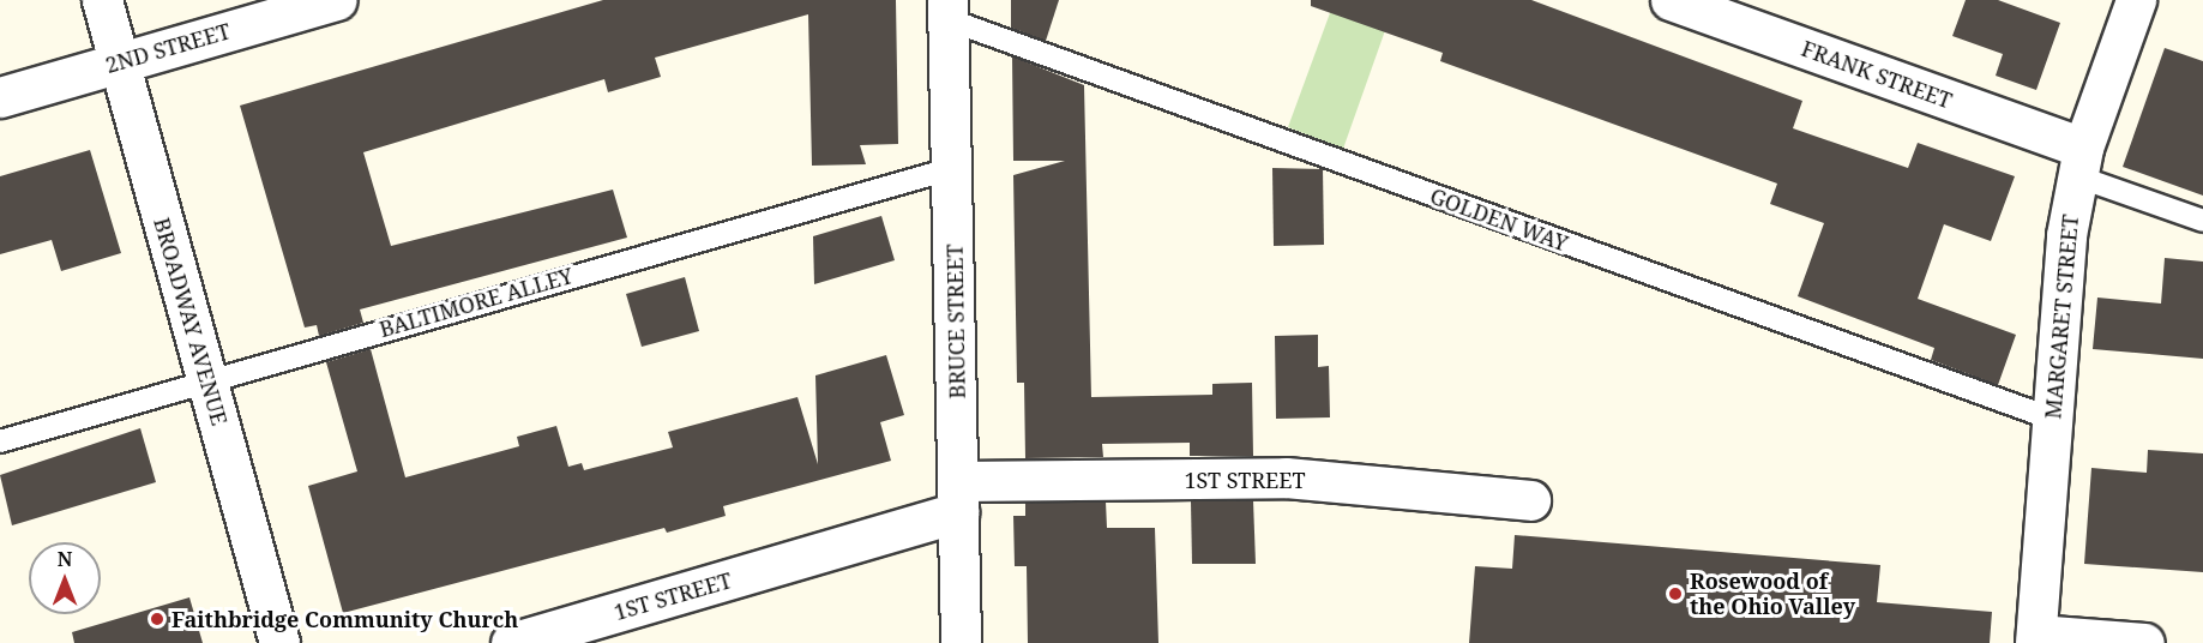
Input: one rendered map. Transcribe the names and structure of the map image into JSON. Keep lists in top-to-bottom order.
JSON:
{
  "streets": {
    "street": [
      "2ND STREET",
      "FRANK STREET",
      "MARGARET STREET",
      "BROADWAY AVENUE",
      "BRUCE STREET",
      "1ST STREET"
    ],
    "lane": ["GOLDEN WAY", "BALTIMORE ALLEY"]
  },
  "crossings": [
    ["2ND STREET", "BROADWAY AVENUE"],
    ["FRANK STREET", "MARGARET STREET"],
    ["GOLDEN WAY", "MARGARET STREET"],
    ["GOLDEN WAY", "BRUCE STREET"],
    ["BALTIMORE ALLEY", "BROADWAY AVENUE"],
    ["BALTIMORE ALLEY", "BRUCE STREET"],
    ["BRUCE STREET", "1ST STREET"]
  ],
  "places": ["Rosewood of the Ohio Valley", "Faithbridge Community Church"],
  "north": "top"
}
